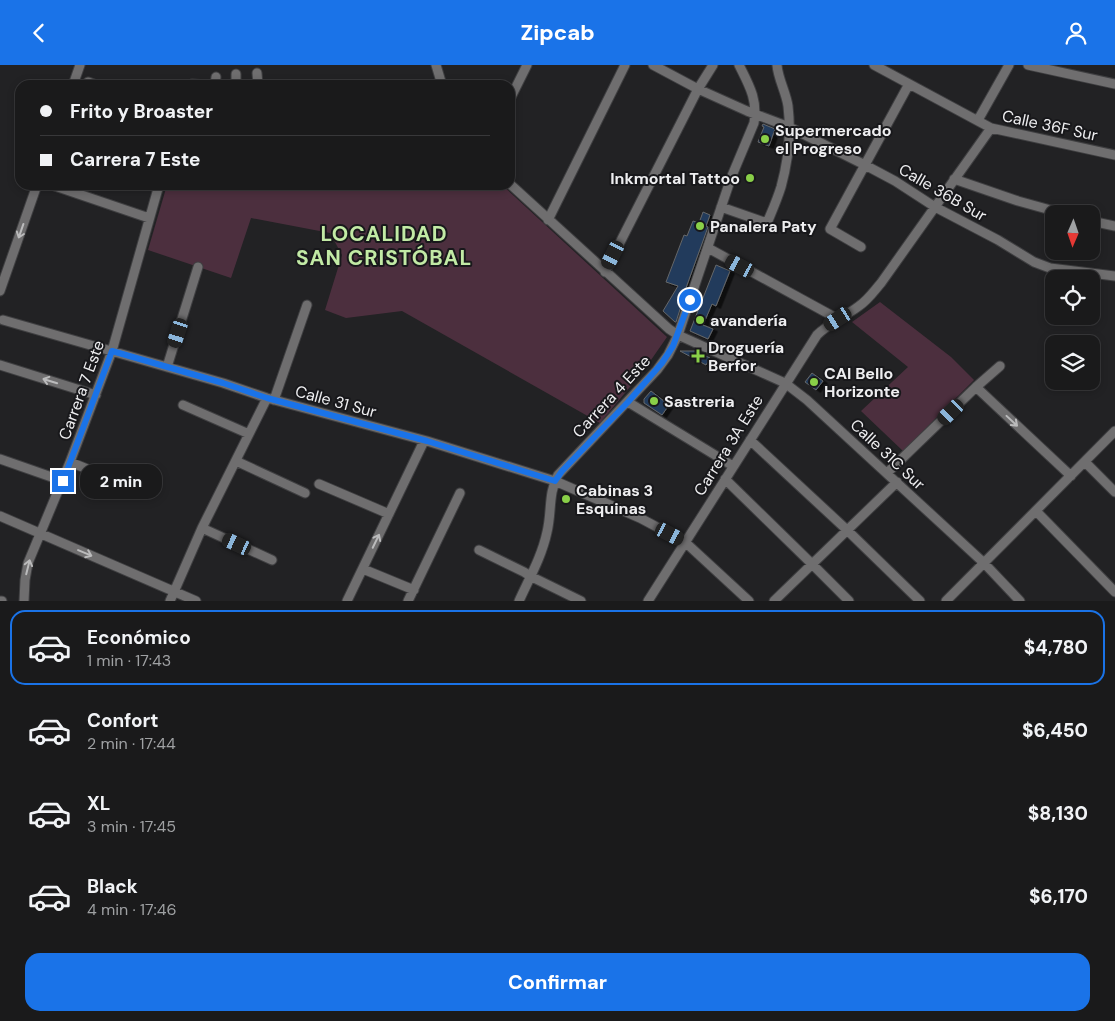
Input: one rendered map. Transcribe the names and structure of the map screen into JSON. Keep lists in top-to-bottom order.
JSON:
{
  "streets": {
    "street": [
      "Calle 36F Sur",
      "Calle 36B Sur",
      "Carrera 7 Este",
      "Carrera 4 Este",
      "Calle 31 Sur",
      "Carrera 3A Este",
      "Calle 31C Sur"
    ]
  },
  "crossings": [
    ["Calle 36F Sur", "Carrera 3A Este"],
    ["Calle 36B Sur", "Carrera 4 Este"],
    ["Calle 36B Sur", "Carrera 3A Este"],
    ["Carrera 7 Este", "Calle 31 Sur"],
    ["Carrera 4 Este", "Calle 31 Sur"],
    ["Carrera 4 Este", "Calle 31C Sur"],
    ["Calle 31 Sur", "Carrera 3A Este"],
    ["Carrera 3A Este", "Calle 31C Sur"]
  ],
  "districts": ["LOCALIDAD SAN CRISTÓBAL"],
  "places": {
    "other": [
      "Supermercado el Progreso",
      "Inkmortal Tattoo",
      "Panalera Paty",
      "avandería",
      "CAI Bello Horizonte",
      "Sastreria",
      "Cabinas 3 Esquinas"
    ],
    "health": ["Droguería Berfor"]
  },
  "north": "bottom",
  "page": {
    "header": "Zipcab",
    "banner": ["Frito y Broaster", "Carrera 7 Este"],
    "bubble": "2 min",
    "list": [
      {
        "name": "Económico",
        "note": "1 min · 17:43",
        "value": "$4,780"
      },
      {
        "name": "Confort",
        "note": "2 min · 17:44",
        "value": "$6,450"
      },
      {
        "name": "XL",
        "note": "3 min · 17:45",
        "value": "$8,130"
      },
      {
        "name": "Black",
        "note": "4 min · 17:46",
        "value": "$6,170"
      }
    ],
    "buttons": "Confirmar"
  }
}
